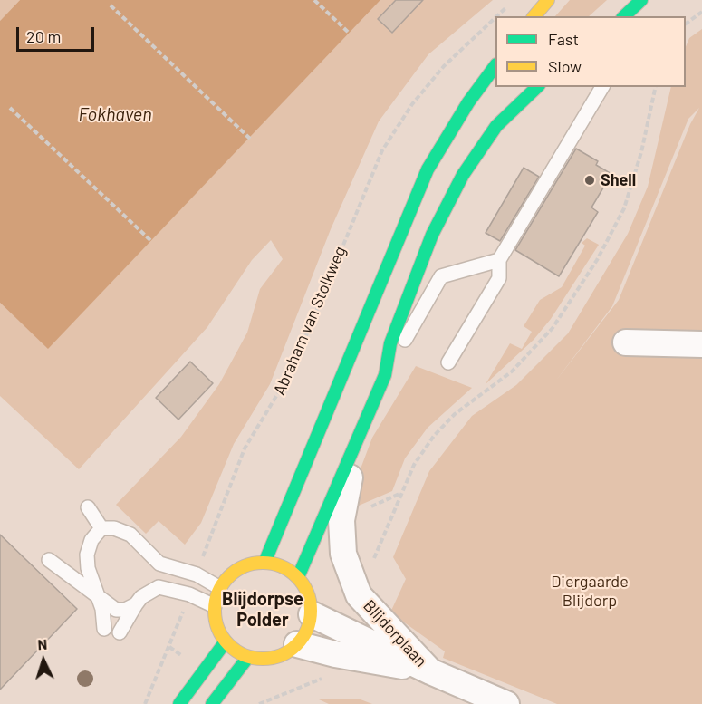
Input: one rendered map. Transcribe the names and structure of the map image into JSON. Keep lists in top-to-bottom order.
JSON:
{
  "streets": {
    "street": ["Blijdorplaan"],
    "path": ["Abraham van Stolkweg"]
  },
  "districts": ["Blijdorpse Polder"],
  "water": ["Fokhaven"],
  "parks": ["Diergaarde Blijdorp"],
  "places": ["Shell"],
  "legend": ["Fast", "Slow"],
  "scale_bar": "20 m",
  "north": "top"
}
